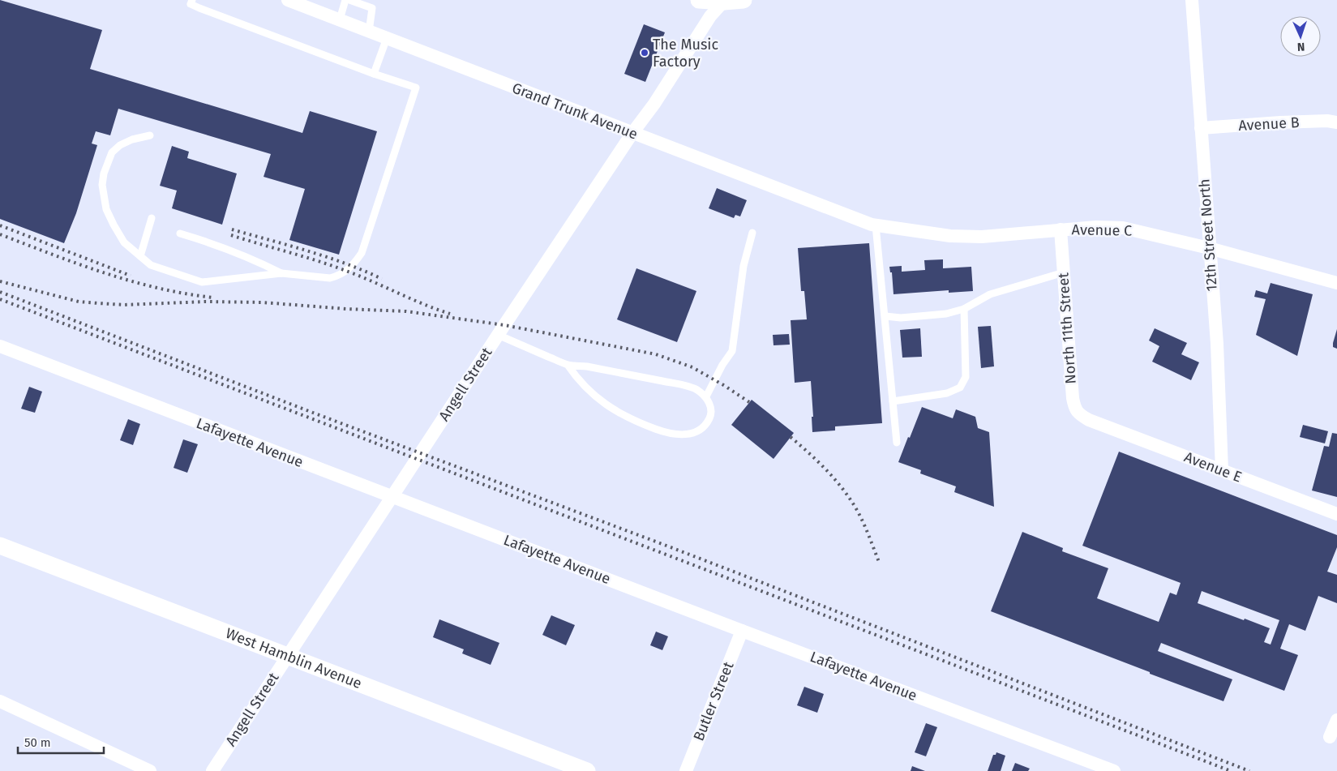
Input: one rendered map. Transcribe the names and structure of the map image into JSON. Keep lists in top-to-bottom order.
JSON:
{
  "streets": {
    "street": [
      "Grand Trunk Avenue",
      "Avenue B",
      "Avenue C",
      "12th Street North",
      "North 11th Street",
      "Angell Street",
      "Lafayette Avenue",
      "Avenue E",
      "West Hamblin Avenue",
      "Butler Street"
    ]
  },
  "crossings": [
    ["Grand Trunk Avenue", "Avenue C"],
    ["Grand Trunk Avenue", "Angell Street"],
    ["Avenue B", "12th Street North"],
    ["Avenue C", "12th Street North"],
    ["Avenue C", "North 11th Street"],
    ["12th Street North", "Avenue E"],
    ["North 11th Street", "Avenue E"],
    ["Angell Street", "Lafayette Avenue"],
    ["Angell Street", "West Hamblin Avenue"],
    ["Lafayette Avenue", "Butler Street"]
  ],
  "places": ["The Music Factory"],
  "scale_bar": "50 m",
  "north": "bottom"
}
